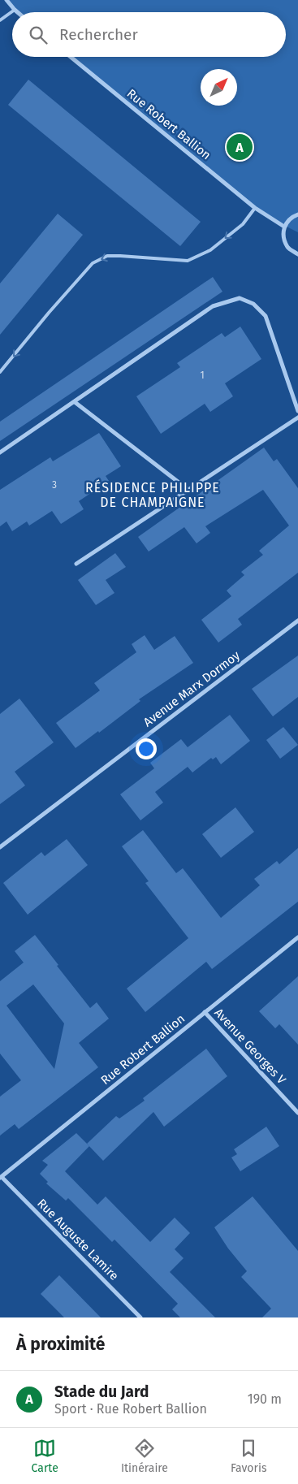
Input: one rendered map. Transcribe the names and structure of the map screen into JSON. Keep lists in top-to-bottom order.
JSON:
{
  "streets": {
    "street": [
      "Rue Robert Ballion",
      "Avenue Marx Dormoy",
      "Avenue Georges V",
      "Rue Auguste Lamire"
    ]
  },
  "crossings": [
    ["Rue Robert Ballion", "Avenue Georges V"],
    ["Rue Robert Ballion", "Rue Auguste Lamire"]
  ],
  "districts": ["RÉSIDENCE PHILIPPE DE CHAMPAIGNE"],
  "house_numbers": ["1", "3"],
  "north": "top right",
  "page": {
    "search": "Rechercher",
    "pins": "A",
    "heading": "À proximité",
    "list": [
      {
        "mark": "A",
        "name": "Stade du Jard",
        "note": "Sport · Rue Robert Ballion",
        "value": "190 m"
      }
    ],
    "nav": ["Carte", "Itinéraire", "Favoris"]
  }
}
